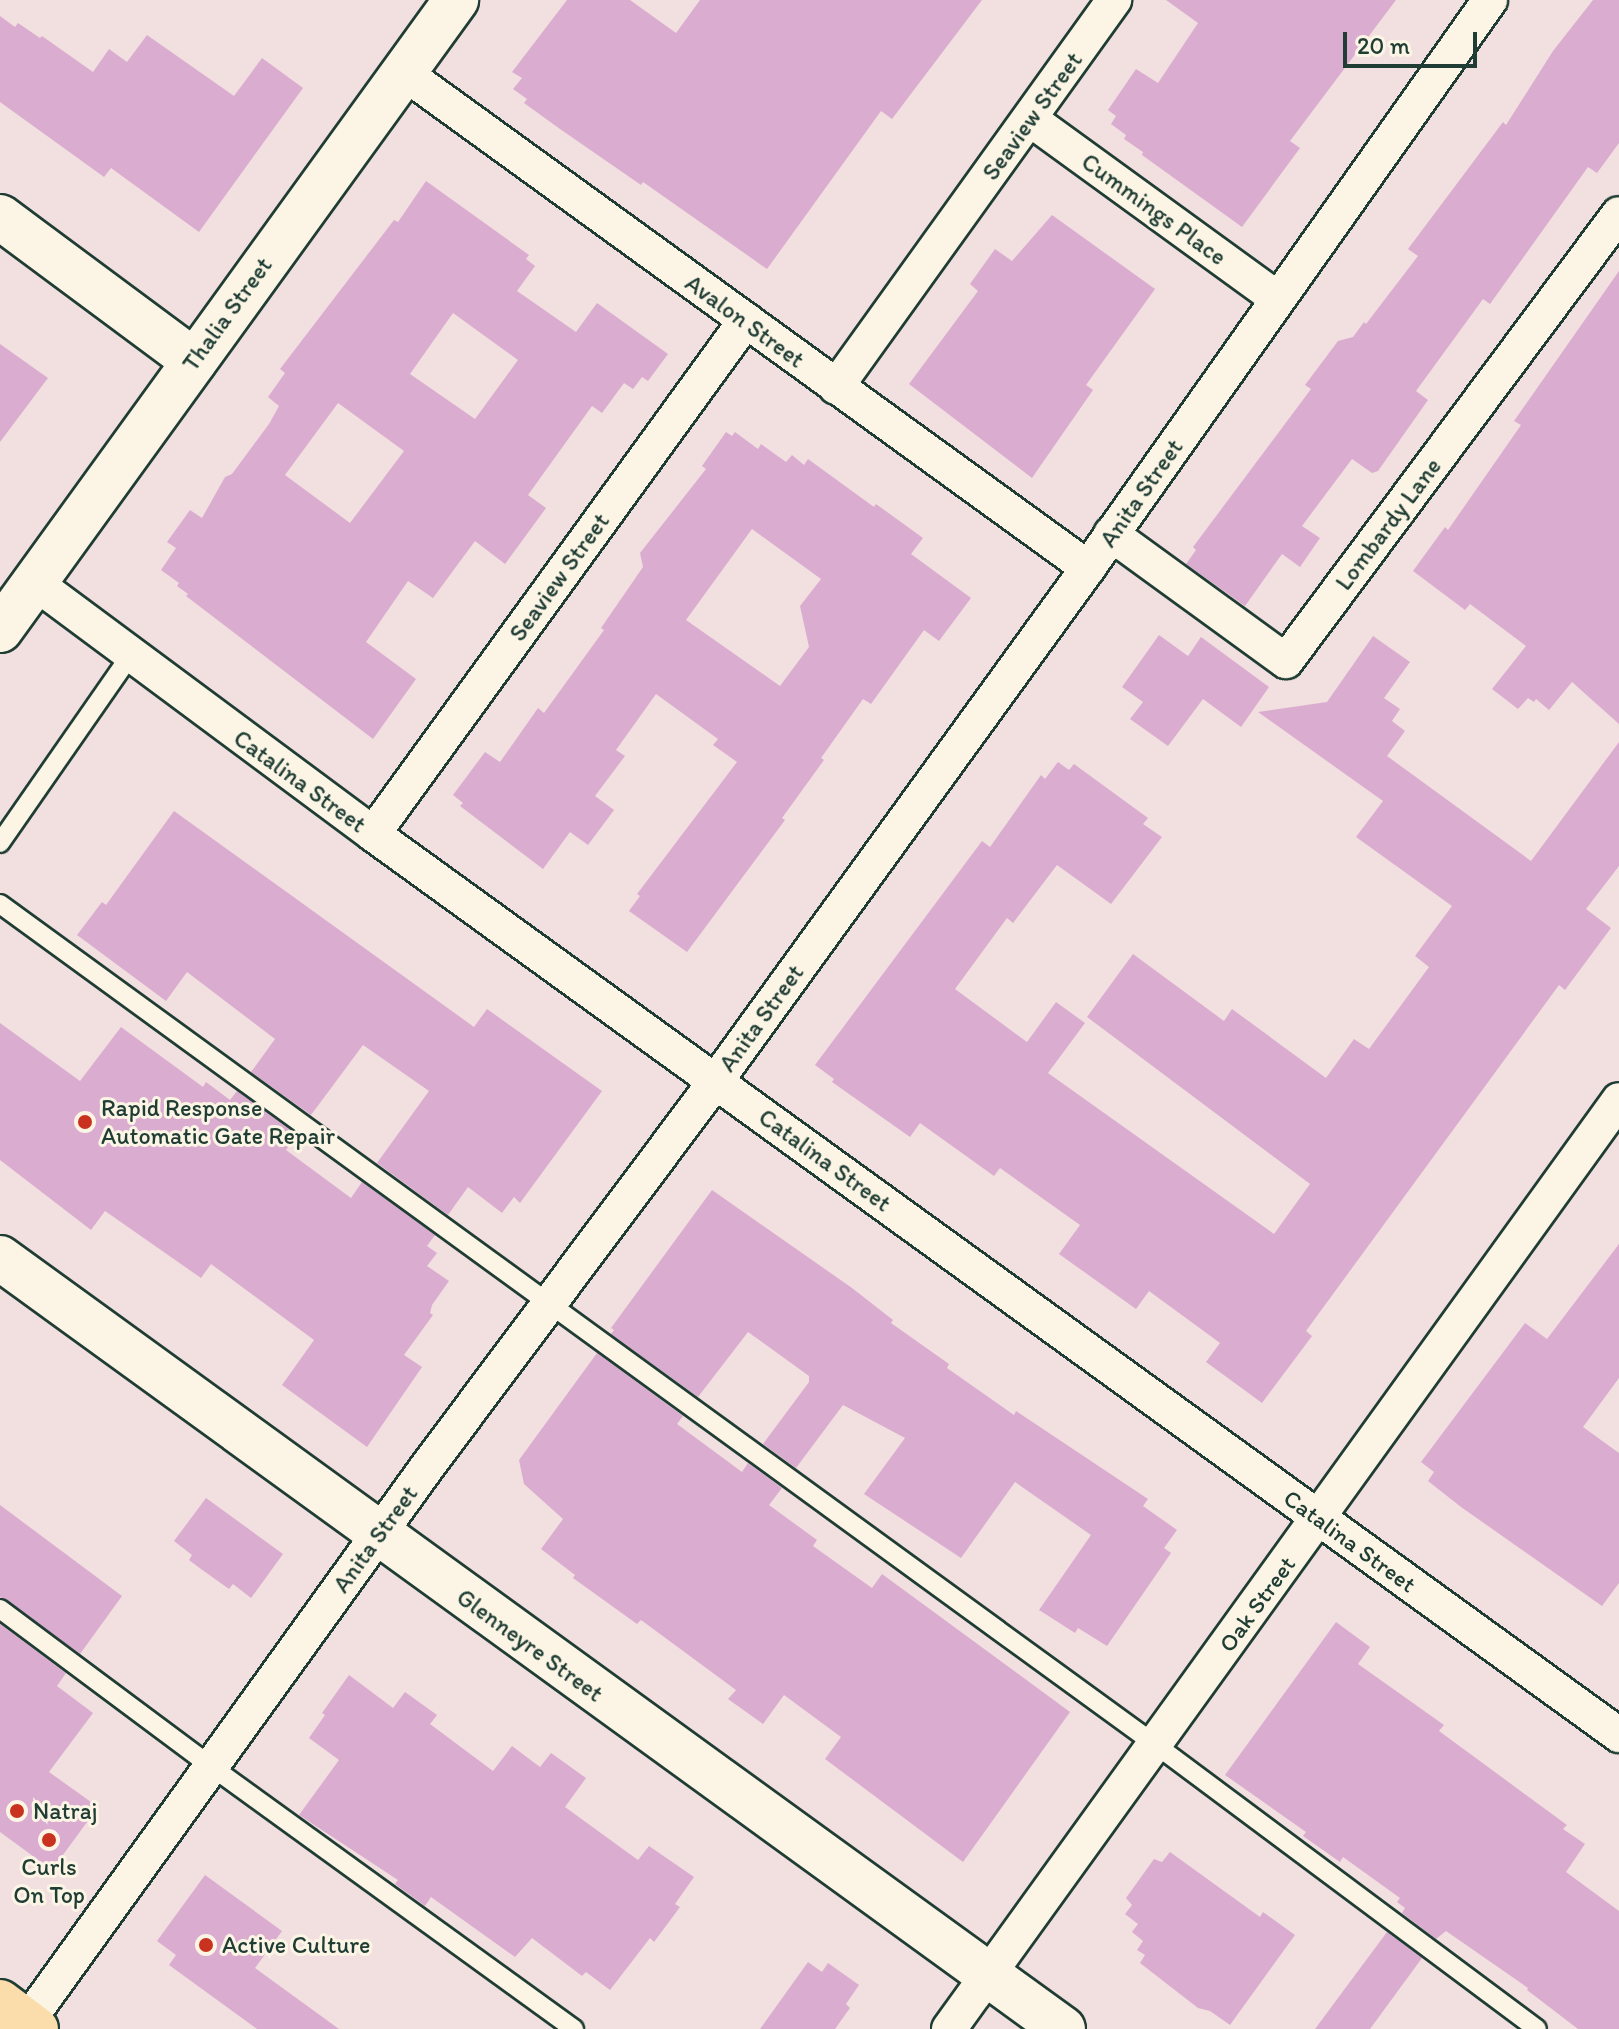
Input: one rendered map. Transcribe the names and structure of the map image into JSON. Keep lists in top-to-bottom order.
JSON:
{
  "streets": {
    "main road": ["Thalia Street", "Glenneyre Street"],
    "street": [
      "Seaview Street",
      "Cummings Place",
      "Avalon Street",
      "Anita Street",
      "Lombardy Lane",
      "Catalina Street",
      "Oak Street"
    ]
  },
  "crossings": [
    ["Seaview Street", "Cummings Place"],
    ["Seaview Street", "Avalon Street"],
    ["Seaview Street", "Catalina Street"],
    ["Cummings Place", "Anita Street"],
    ["Thalia Street", "Avalon Street"],
    ["Thalia Street", "Catalina Street"],
    ["Avalon Street", "Anita Street"],
    ["Anita Street", "Lombardy Lane"],
    ["Anita Street", "Catalina Street"],
    ["Anita Street", "Glenneyre Street"],
    ["Catalina Street", "Oak Street"],
    ["Oak Street", "Glenneyre Street"]
  ],
  "places": [
    "Rapid Response Automatic Gate Repair",
    "Natraj",
    "Curls On Top",
    "Active Culture"
  ],
  "scale_bar": "20 m"
}
